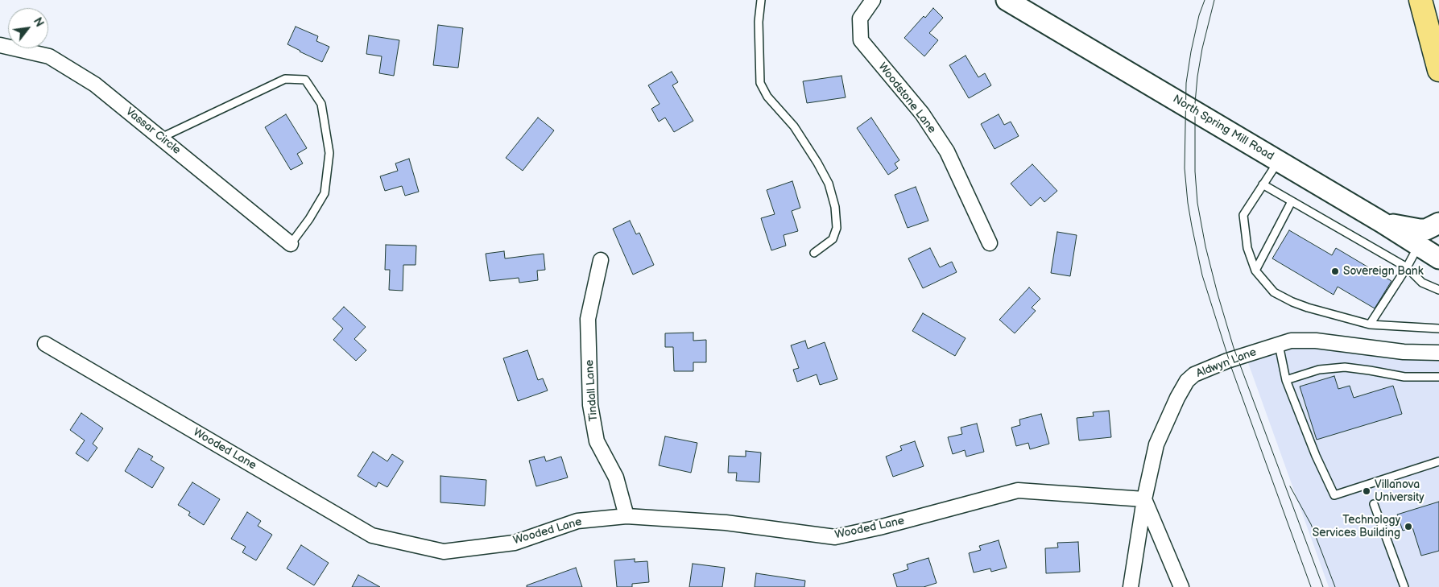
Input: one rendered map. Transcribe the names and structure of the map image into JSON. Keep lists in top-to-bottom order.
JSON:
{
  "streets": {
    "main road": ["North Spring Mill Road"],
    "street": [
      "Woodstone Lane",
      "Vassar Circle",
      "Aldwyn Lane",
      "Tindall Lane",
      "Wooded Lane"
    ]
  },
  "crossings": [
    ["Aldwyn Lane", "Wooded Lane"],
    ["Tindall Lane", "Wooded Lane"]
  ],
  "places": ["Sovereign Bank", "Villanova University", "Technology Services Building"],
  "north": "top right"
}
